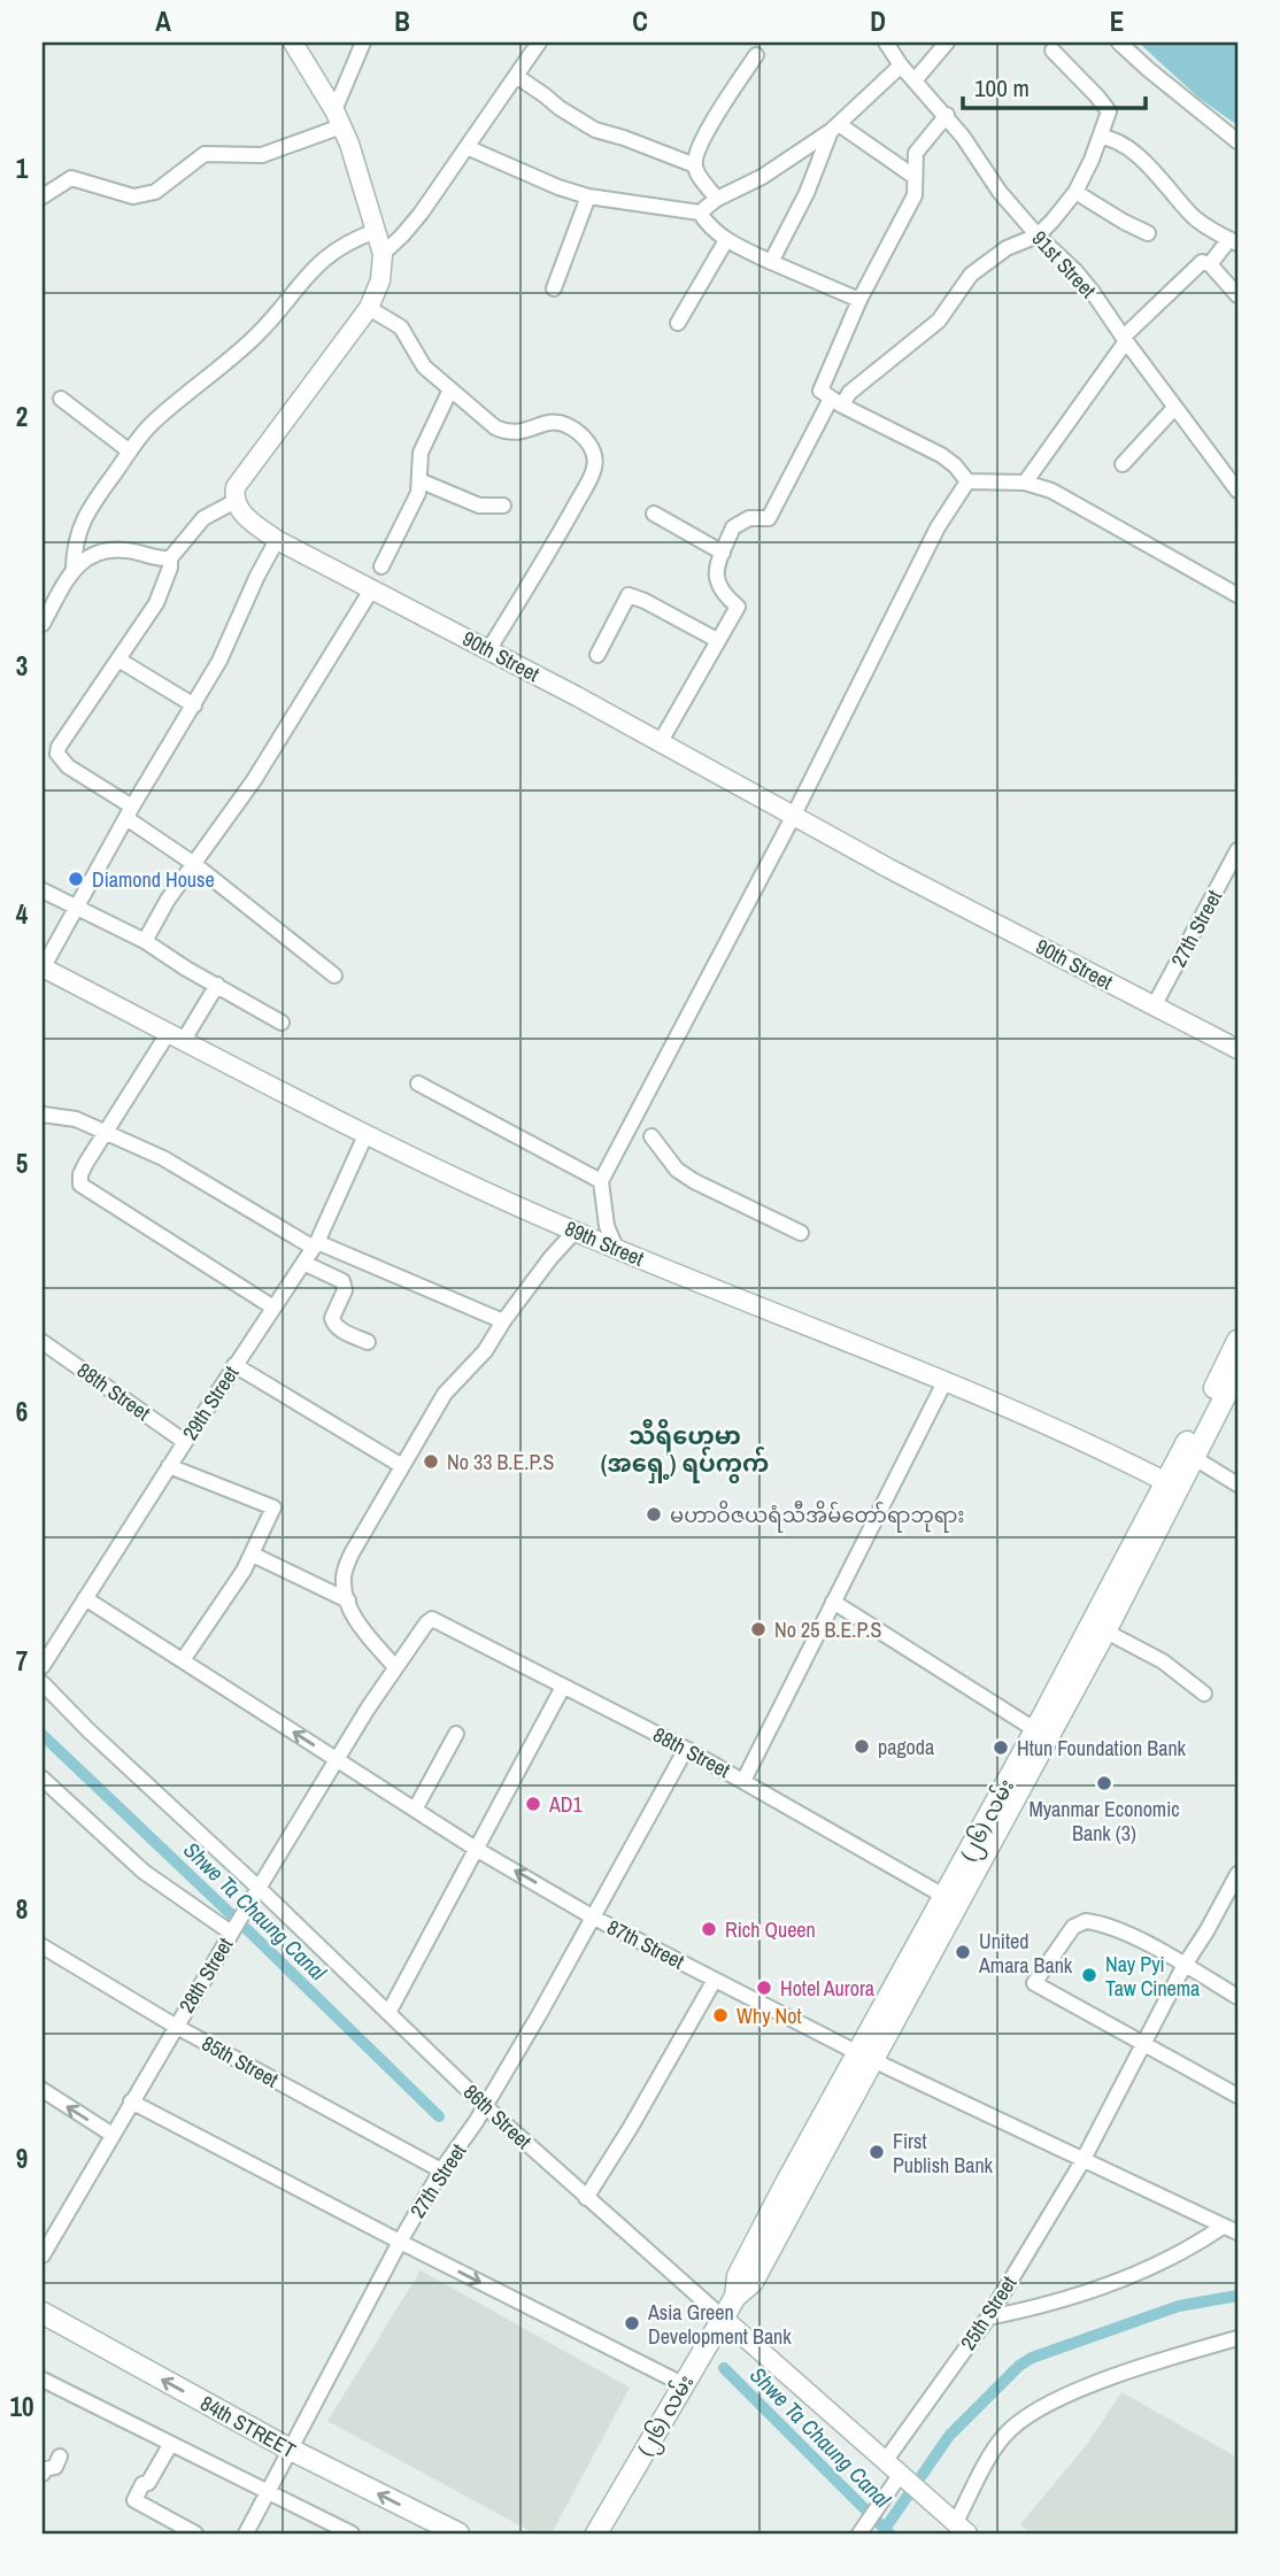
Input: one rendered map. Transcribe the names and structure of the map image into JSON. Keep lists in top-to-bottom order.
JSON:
{
  "streets": {
    "main road": ["(၂၆) လမ်း", "84th STREET"],
    "street": [
      "91st Street",
      "90th Street",
      "27th Street",
      "89th Street",
      "88th Street",
      "29th Street",
      "87th Street",
      "28th Street",
      "85th Street",
      "86th Street",
      "25th Street"
    ]
  },
  "crossings": [
    ["90th Street", "27th Street"],
    ["27th Street", "88th Street"],
    ["27th Street", "87th Street"],
    ["27th Street", "85th Street"],
    ["27th Street", "86th Street"],
    ["27th Street", "84th STREET"],
    ["89th Street", "29th Street"],
    ["89th Street", "(၂၆) လမ်း"],
    ["88th Street", "29th Street"],
    ["88th Street", "(၂၆) လမ်း"],
    ["88th Street", "28th Street"],
    ["29th Street", "87th Street"],
    ["(၂၆) လမ်း", "87th Street"],
    ["(၂၆) လမ်း", "86th Street"],
    ["87th Street", "28th Street"],
    ["87th Street", "25th Street"],
    ["28th Street", "85th Street"],
    ["28th Street", "86th Street"],
    ["86th Street", "25th Street"]
  ],
  "one_way": ["84th STREET"],
  "districts": ["သီရိဟေမာ (အရှေ့) ရပ်ကွက်"],
  "water": ["Shwe Ta Chaung Canal"],
  "places": [
    "Diamond House",
    "No 33 B.E.P.S",
    "မဟာဝိဇယရံသီအိမ်တော်ရာဘုရား",
    "No 25 B.E.P.S",
    "pagoda",
    "Htun Foundation Bank",
    "Myanmar Economic Bank (3)",
    "AD1",
    "Rich Queen",
    "United Amara Bank",
    "Nay Pyi Taw Cinema",
    "Hotel Aurora",
    "Why Not",
    "First Publish Bank",
    "Asia Green Development Bank"
  ],
  "scale_bar": "100 m",
  "grid": {
    "columns": [
      "A",
      "B",
      "C",
      "D",
      "E"
    ],
    "rows": [
      "1",
      "2",
      "3",
      "4",
      "5",
      "6",
      "7",
      "8",
      "9",
      "10"
    ]
  }
}
